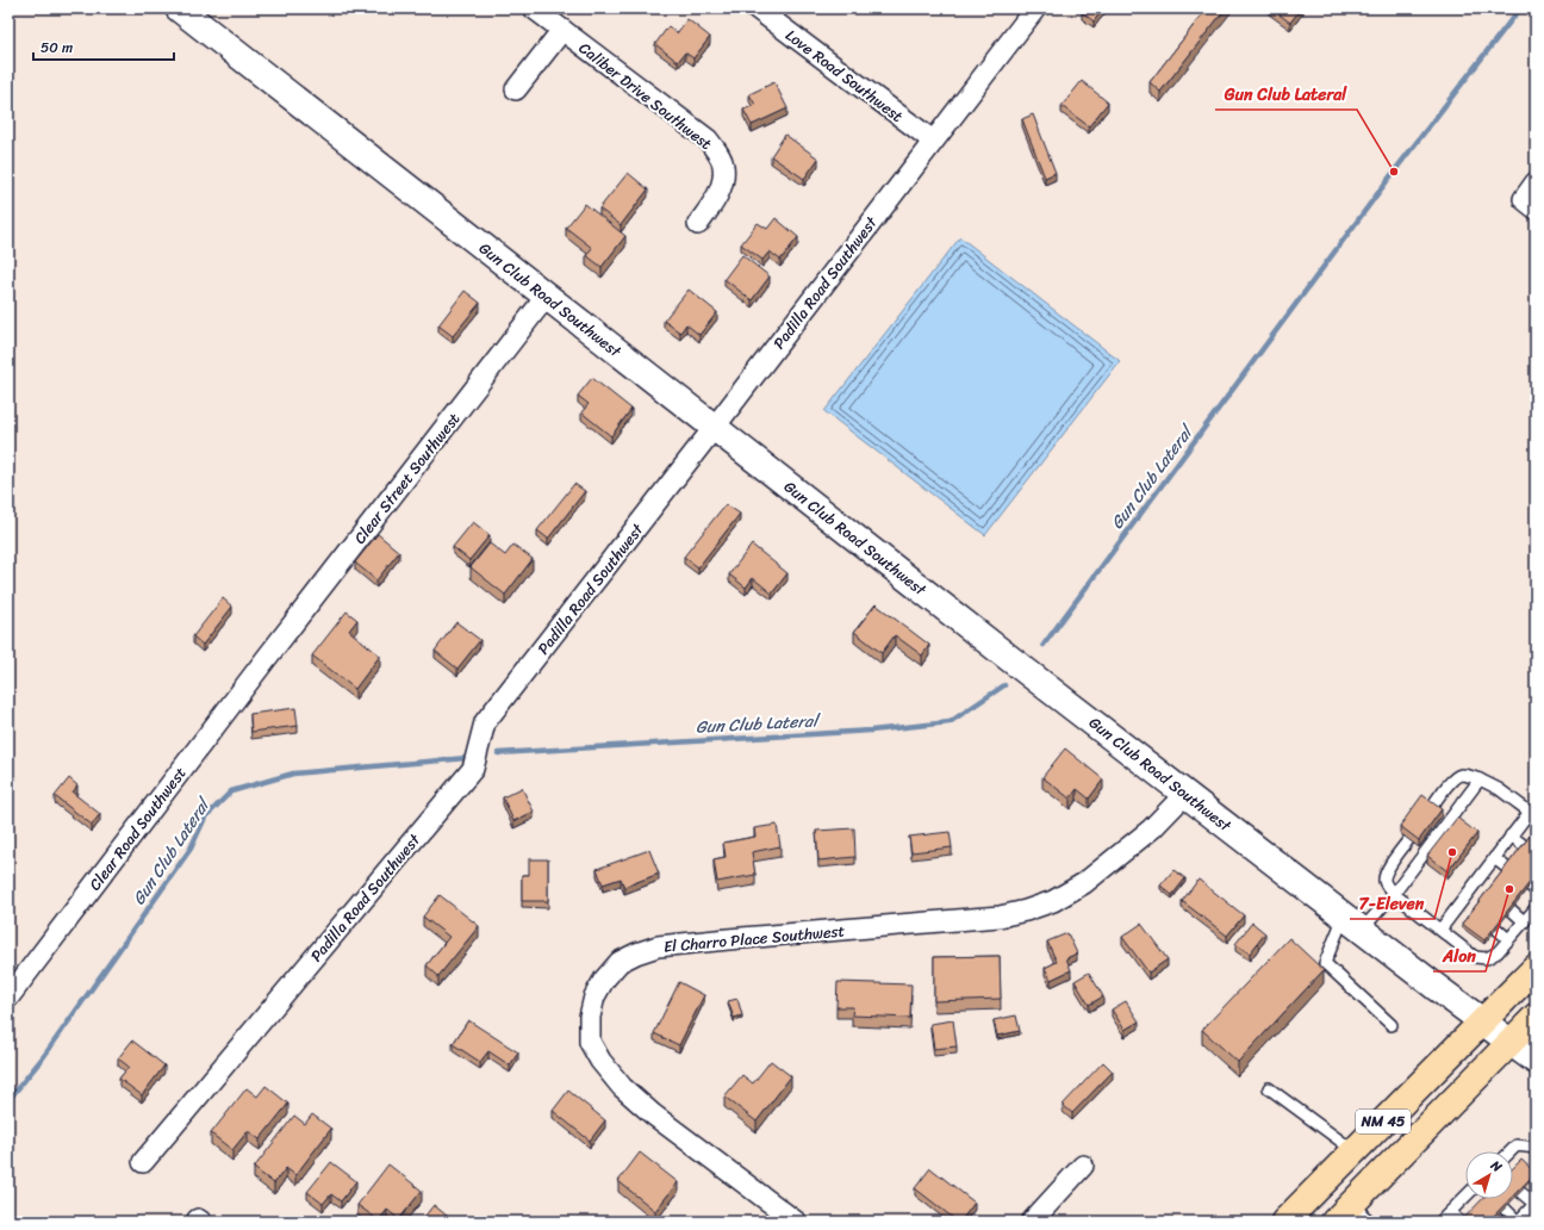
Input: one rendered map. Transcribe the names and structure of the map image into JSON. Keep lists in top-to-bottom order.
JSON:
{
  "streets": {
    "main road": ["NM 45"],
    "street": [
      "Love Road Southwest",
      "Caliber Drive Southwest",
      "Padilla Road Southwest",
      "Gun Club Road Southwest",
      "Clear Street Southwest",
      "Clear Road Southwest",
      "El Charro Place Southwest"
    ]
  },
  "crossings": [
    ["Love Road Southwest", "Padilla Road Southwest"],
    ["Padilla Road Southwest", "Gun Club Road Southwest"],
    ["Gun Club Road Southwest", "Clear Street Southwest"],
    ["Gun Club Road Southwest", "El Charro Place Southwest"],
    ["Gun Club Road Southwest", "NM 45"],
    ["Clear Street Southwest", "Clear Road Southwest"]
  ],
  "water": ["Gun Club Lateral"],
  "places": ["Gun Club Lateral", "7-Eleven", "Alon"],
  "scale_bar": "50 m",
  "north": "top right"
}
